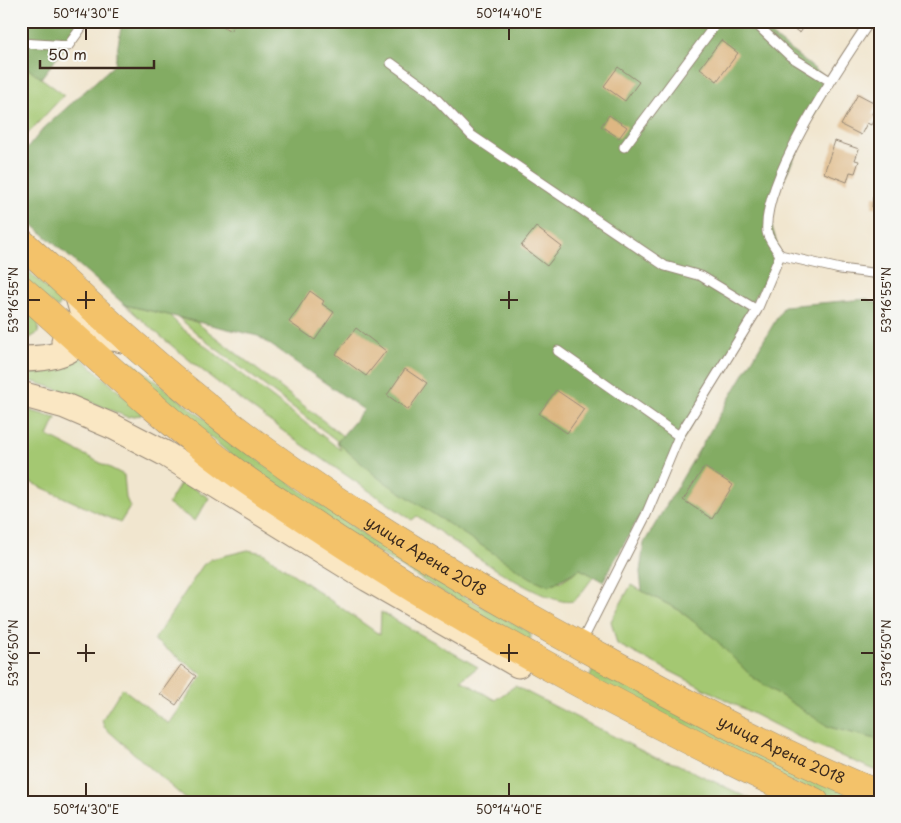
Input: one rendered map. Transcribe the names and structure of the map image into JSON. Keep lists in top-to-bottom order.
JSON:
{
  "streets": {
    "main road": ["улица Арена 2018"]
  },
  "scale_bar": "50 m",
  "coordinates": [
    "50°14'30\"E",
    "50°14'40\"E",
    "53°16'55\"N",
    "53°16'50\"N"
  ]
}
